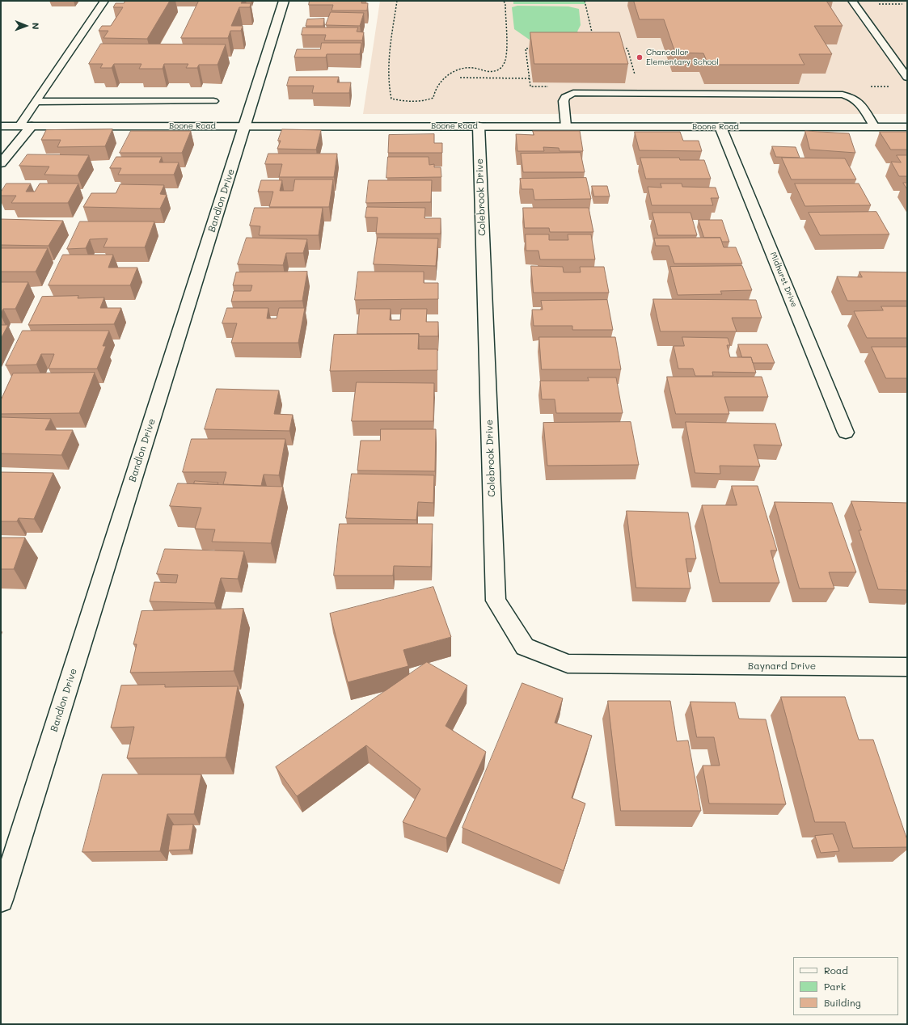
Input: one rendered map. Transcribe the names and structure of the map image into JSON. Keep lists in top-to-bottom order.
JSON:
{
  "streets": {
    "street": [
      "Boone Road",
      "Colebrook Drive",
      "Bandlon Drive",
      "Midhurst Drive",
      "Baynard Drive"
    ]
  },
  "crossings": [
    ["Boone Road", "Colebrook Drive"],
    ["Boone Road", "Bandlon Drive"],
    ["Boone Road", "Midhurst Drive"],
    ["Colebrook Drive", "Baynard Drive"]
  ],
  "places": ["Chancellor Elementary School"],
  "legend": ["Road", "Park", "Building"],
  "north": "right"
}
